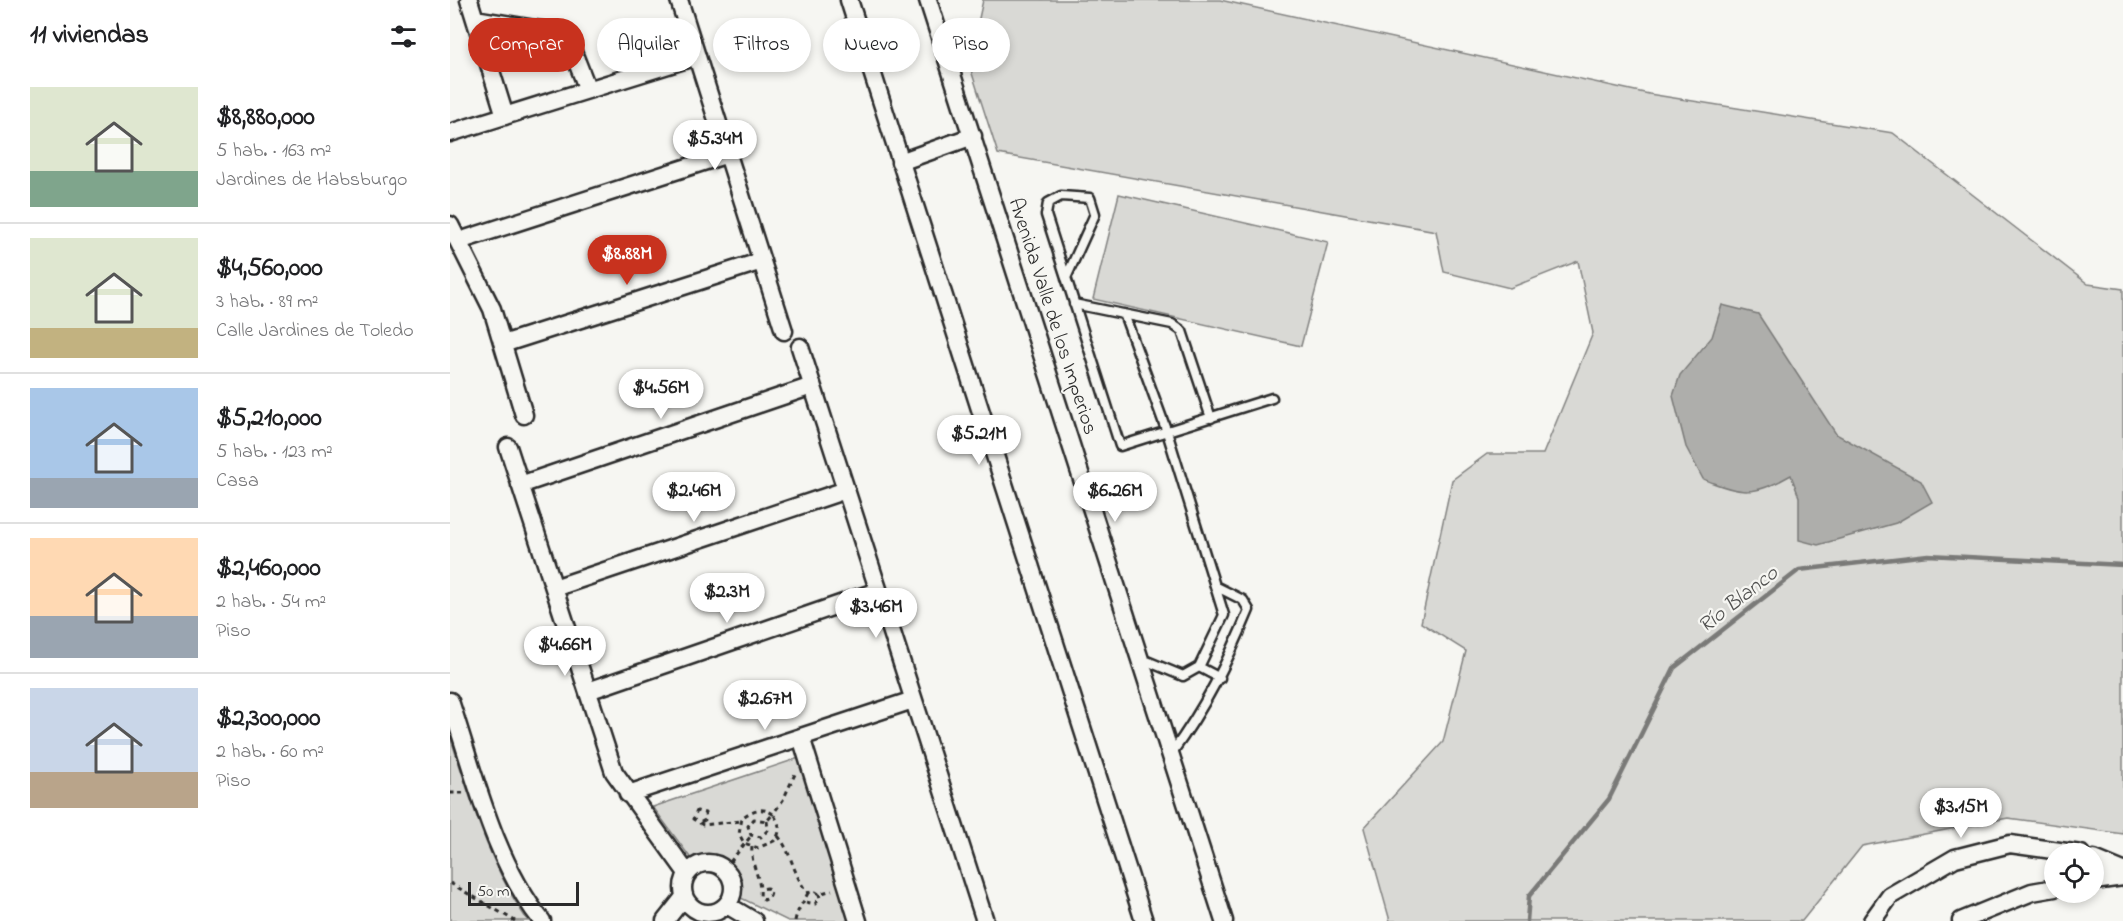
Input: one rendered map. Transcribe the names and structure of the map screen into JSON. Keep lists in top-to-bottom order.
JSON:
{
  "streets": {
    "street": ["Avenida Valle de los Imperios"]
  },
  "water": ["Río Blanco"],
  "scale_bar": "50 m",
  "page": {
    "heading": "11 viviendas",
    "chip": [
      "Comprar",
      "Alquilar",
      "Filtros",
      "Nuevo",
      "Piso"
    ],
    "list": [
      {
        "name": "$8,880,000",
        "note": "5 hab. · 163 m² · Jardines de Habsburgo"
      },
      {
        "name": "$4,560,000",
        "note": "3 hab. · 89 m² · Calle Jardines de Toledo"
      },
      {
        "name": "$5,210,000",
        "note": "5 hab. · 123 m² · Casa"
      },
      {
        "name": "$2,460,000",
        "note": "2 hab. · 54 m² · Piso"
      },
      {
        "name": "$2,300,000",
        "note": "2 hab. · 60 m² · Piso"
      }
    ],
    "price": [
      "$5.34M",
      "$8.88M",
      "$4.56M",
      "$5.21M",
      "$2.46M",
      "$6.26M",
      "$2.3M",
      "$3.46M",
      "$4.66M",
      "$2.67M",
      "$3.15M"
    ],
    "scale": "50 m"
  }
}
